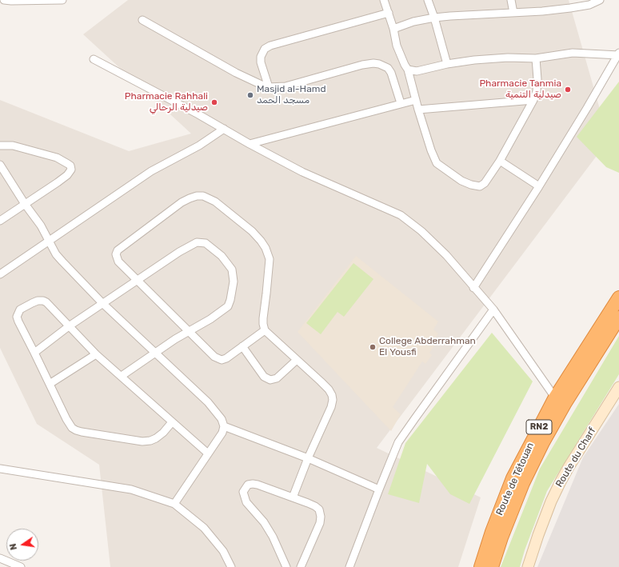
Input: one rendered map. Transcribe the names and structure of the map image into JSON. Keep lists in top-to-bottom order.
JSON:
{
  "streets": {
    "highway": ["RN2", "Route de Tétouan"],
    "street": ["Route du Charf"]
  },
  "places": [
    "Pharmacie Tanmia صيدلية التنمية",
    "Masjid al-Hamd مسجد الحمد",
    "Pharmacie Rahhali صيدلية الرحالي",
    "College Abderrahman El Yousfi"
  ],
  "north": "left"
}
